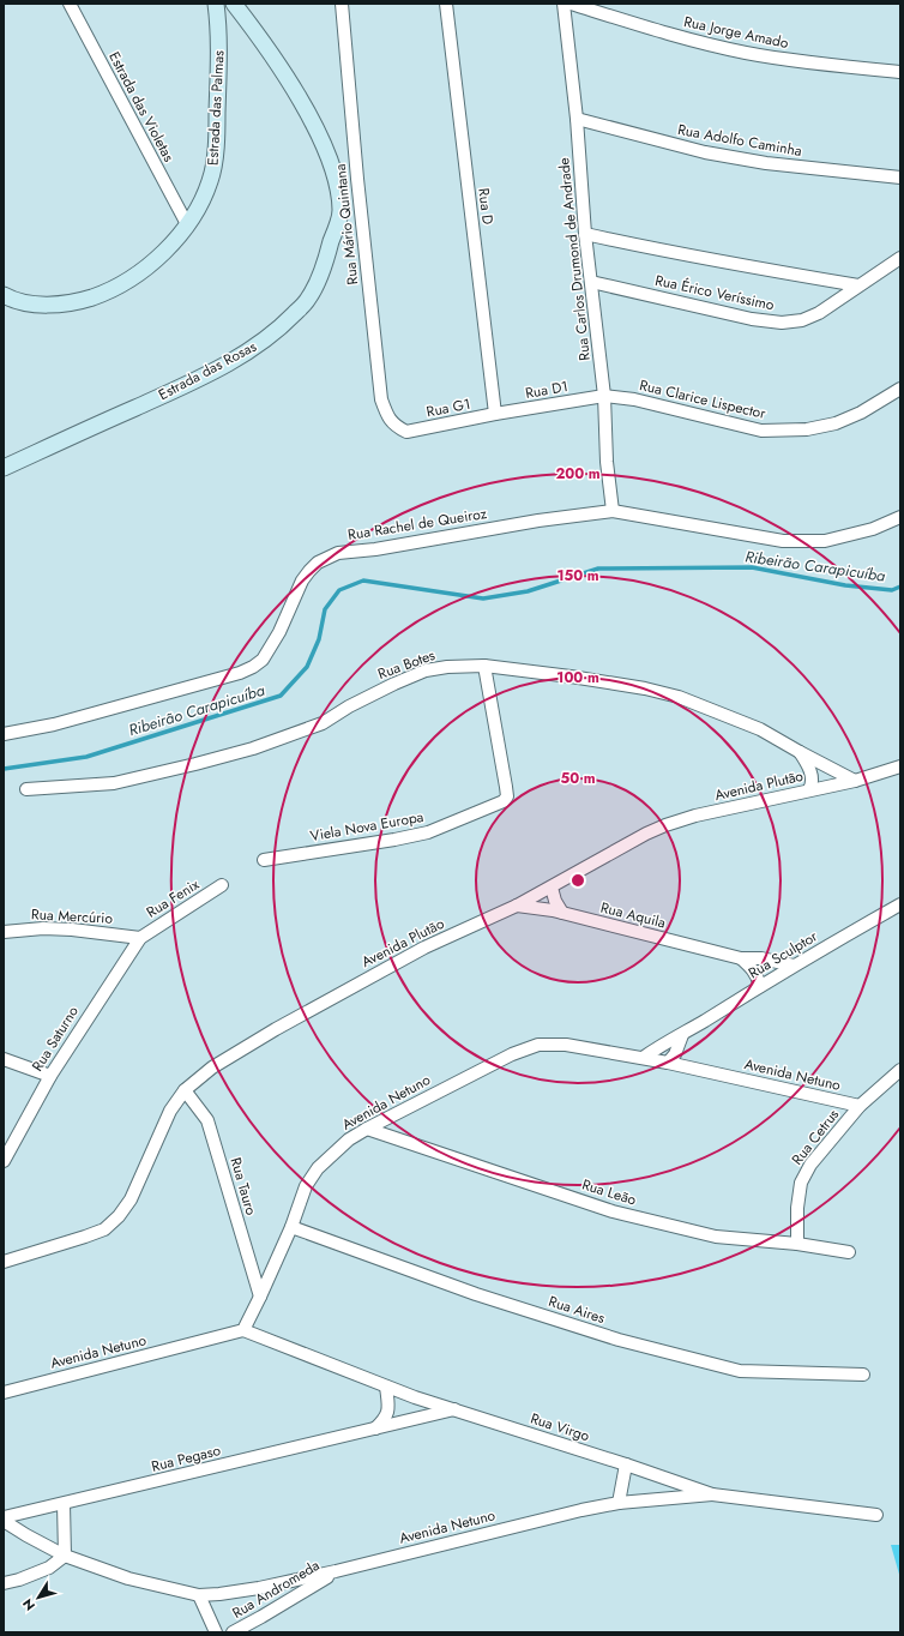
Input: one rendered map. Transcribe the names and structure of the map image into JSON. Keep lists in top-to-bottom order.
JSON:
{
  "streets": {
    "main road": ["Estrada das Palmas", "Estrada das Rosas"],
    "street": [
      "Rua Jorge Amado",
      "Estrada das Violetas",
      "Rua Adolfo Caminha",
      "Rua D",
      "Rua Mário Quintana",
      "Rua Carlos Drumond de Andrade",
      "Rua Érico Veríssimo",
      "Rua D1",
      "Rua Clarice Lispector",
      "Rua G1",
      "Rua Rachel de Queiroz",
      "Rua Botes",
      "Avenida Plutão",
      "Viela Nova Europa",
      "Rua Fenix",
      "Rua Aquila",
      "Rua Mercúrio",
      "Rua Sculptor",
      "Rua Saturno",
      "Avenida Netuno",
      "Rua Cetrus",
      "Rua Tauro",
      "Rua Leão",
      "Rua Aires",
      "Rua Virgo",
      "Rua Pegaso",
      "Rua Andromeda"
    ]
  },
  "crossings": [
    ["Estrada das Violetas", "Estrada das Palmas"],
    ["Rua Adolfo Caminha", "Rua Carlos Drumond de Andrade"],
    ["Rua D", "Rua D1"],
    ["Rua D", "Rua G1"],
    ["Rua Mário Quintana", "Rua G1"],
    ["Rua Carlos Drumond de Andrade", "Rua Érico Veríssimo"],
    ["Rua Carlos Drumond de Andrade", "Rua D1"],
    ["Rua Carlos Drumond de Andrade", "Rua Clarice Lispector"],
    ["Rua Carlos Drumond de Andrade", "Rua Rachel de Queiroz"],
    ["Rua D1", "Rua Clarice Lispector"],
    ["Rua D1", "Rua G1"],
    ["Rua Botes", "Avenida Plutão"],
    ["Rua Botes", "Viela Nova Europa"],
    ["Avenida Plutão", "Rua Aquila"],
    ["Avenida Plutão", "Rua Tauro"],
    ["Rua Fenix", "Rua Mercúrio"],
    ["Rua Fenix", "Rua Saturno"],
    ["Rua Aquila", "Rua Sculptor"],
    ["Rua Mercúrio", "Rua Saturno"],
    ["Rua Sculptor", "Avenida Netuno"],
    ["Avenida Netuno", "Rua Cetrus"],
    ["Avenida Netuno", "Rua Tauro"],
    ["Avenida Netuno", "Rua Leão"],
    ["Avenida Netuno", "Rua Aires"],
    ["Avenida Netuno", "Rua Virgo"],
    ["Avenida Netuno", "Rua Pegaso"],
    ["Avenida Netuno", "Rua Andromeda"],
    ["Rua Cetrus", "Rua Leão"],
    ["Rua Virgo", "Rua Pegaso"]
  ],
  "water": ["Ribeirão Carapicuíba"],
  "north": "bottom left",
  "rings": [
    "200 m",
    "150 m",
    "100 m",
    "50 m"
  ]
}
